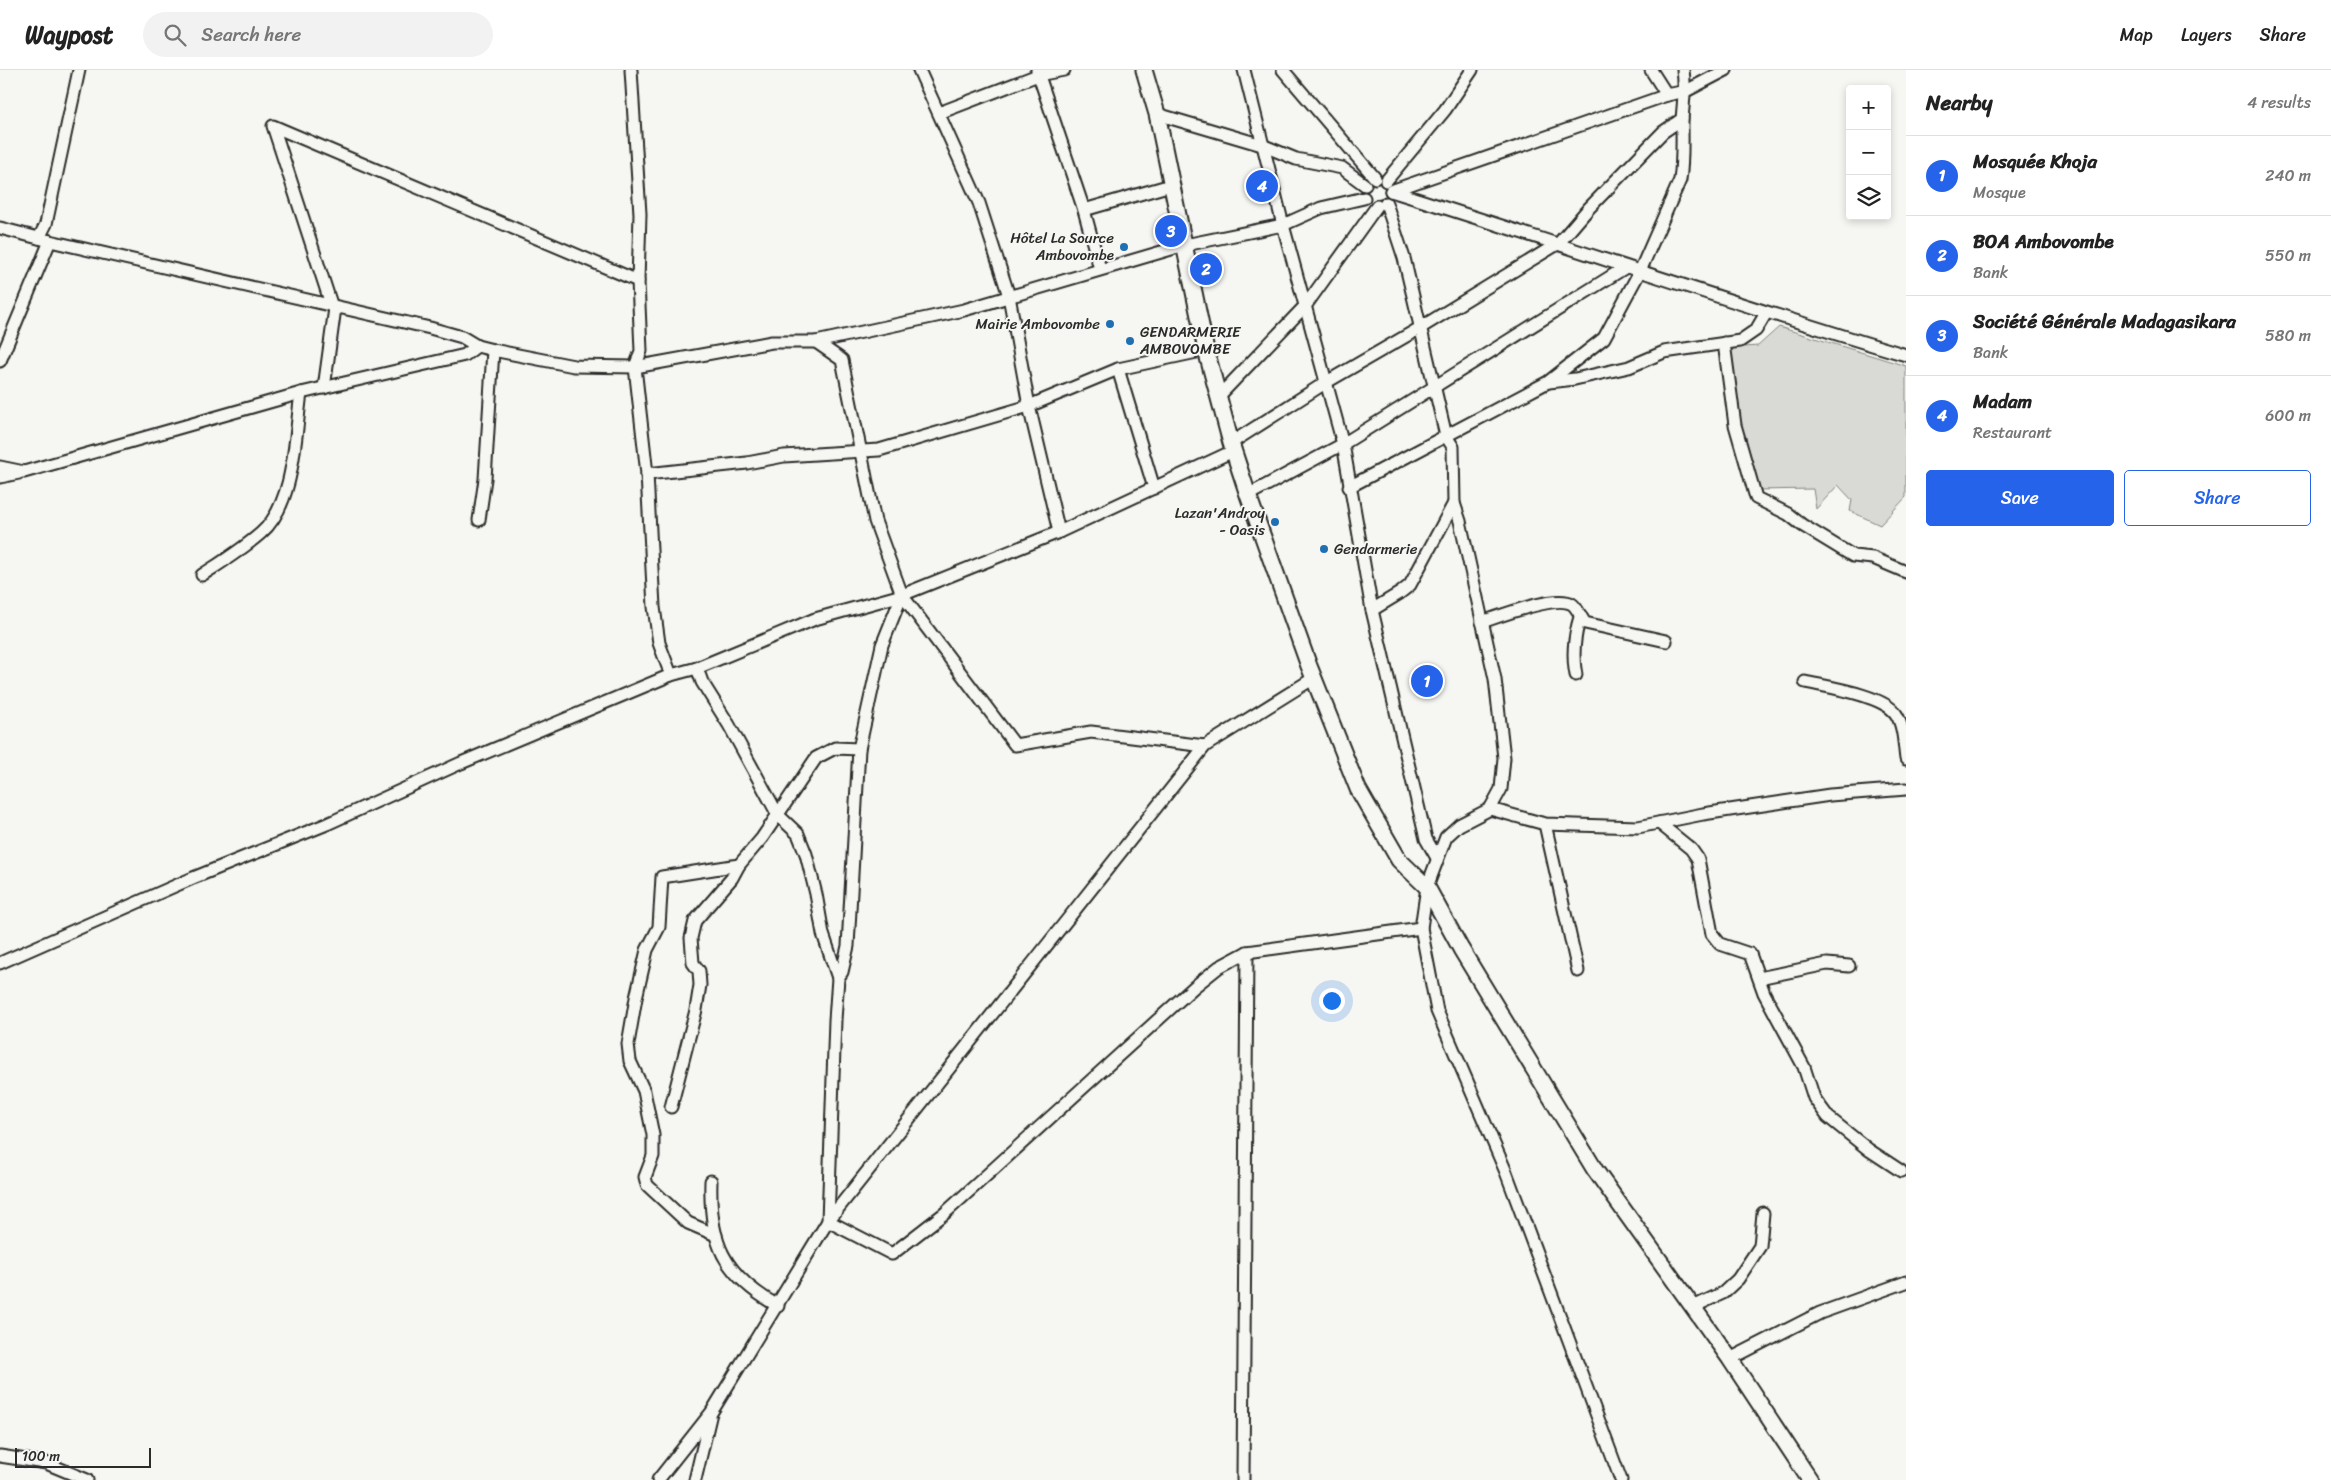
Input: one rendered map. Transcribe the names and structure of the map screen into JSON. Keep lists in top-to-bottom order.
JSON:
{
  "places": [
    "Hôtel La Source Ambovombe",
    "Mairie Ambovombe",
    "GENDARMERIE AMBOVOMBE",
    "Lazan'Androy - Oasis",
    "Gendarmerie"
  ],
  "scale_bar": "100 m",
  "page": {
    "header": "Waypost",
    "search": "Search here",
    "nav": ["Map", "Layers", "Share"],
    "heading": ["Nearby", "4 results"],
    "map_buttons": ["+", "−"],
    "list": [
      {
        "mark": "1",
        "name": "Mosquée Khoja",
        "note": "Mosque",
        "value": "240 m"
      },
      {
        "mark": "2",
        "name": "BOA Ambovombe",
        "note": "Bank",
        "value": "550 m"
      },
      {
        "mark": "3",
        "name": "Société Générale Madagasikara",
        "note": "Bank",
        "value": "580 m"
      },
      {
        "mark": "4",
        "name": "Madam",
        "note": "Restaurant",
        "value": "600 m"
      }
    ],
    "pins": [
      "4",
      "3",
      "2",
      "1"
    ],
    "buttons": ["Save", "Share"],
    "scale": "100 m"
  }
}
